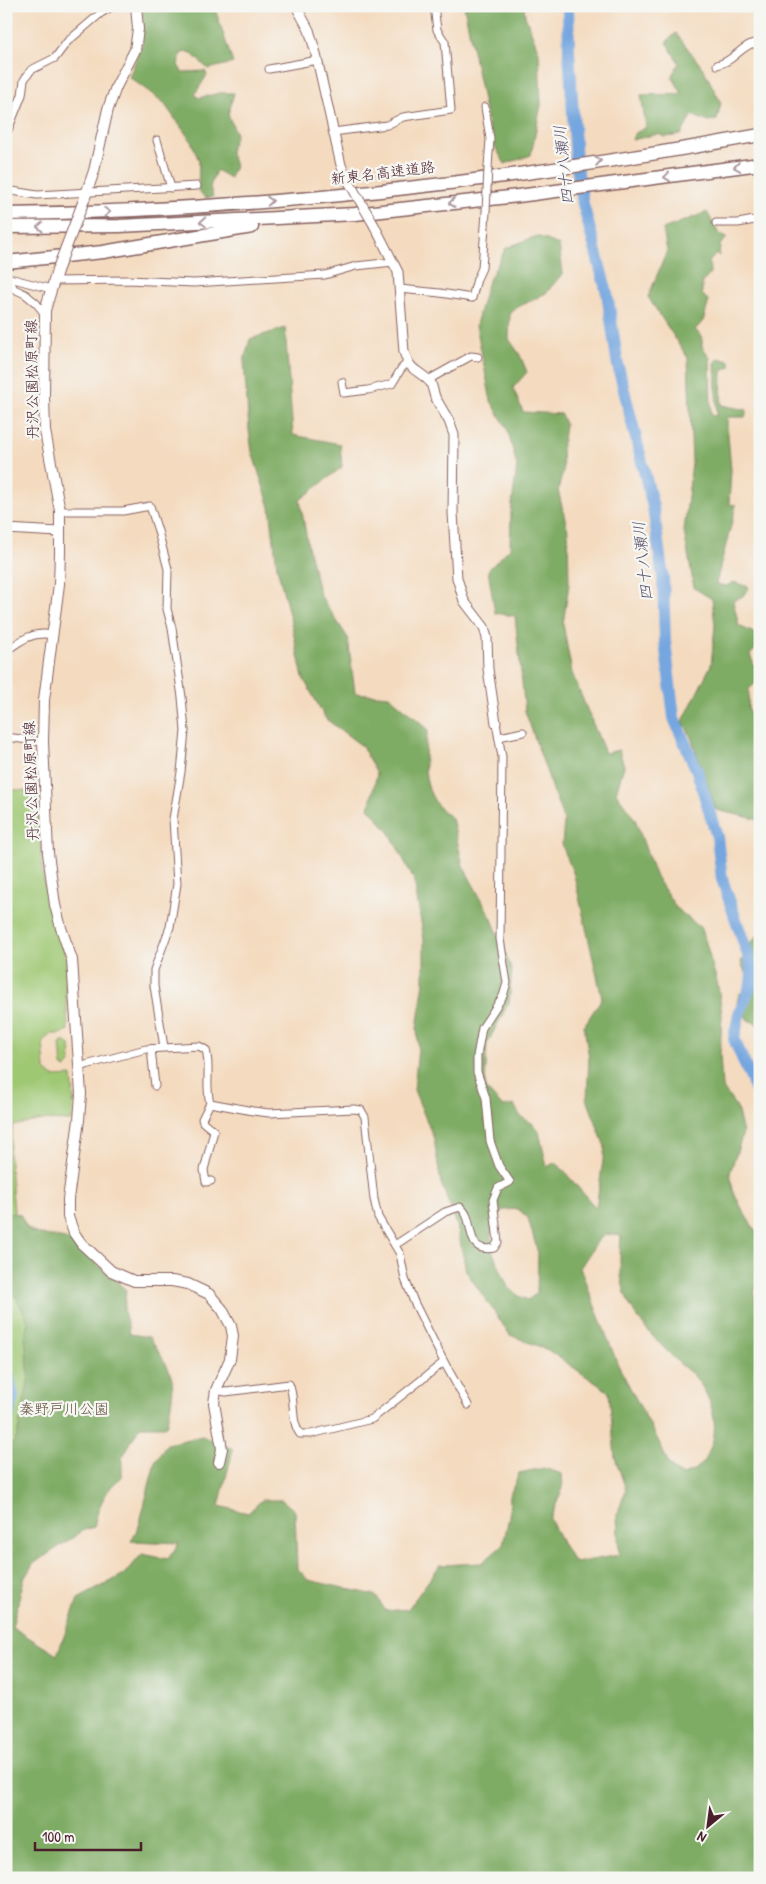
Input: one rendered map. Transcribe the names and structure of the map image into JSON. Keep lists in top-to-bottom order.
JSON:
{
  "streets": {
    "highway": ["新東名高速道路"],
    "main road": ["丹沢公園松原町線"]
  },
  "water": ["四十八瀬川"],
  "parks": ["秦野戸川公園"],
  "scale_bar": "100 m",
  "north": "bottom left"
}
